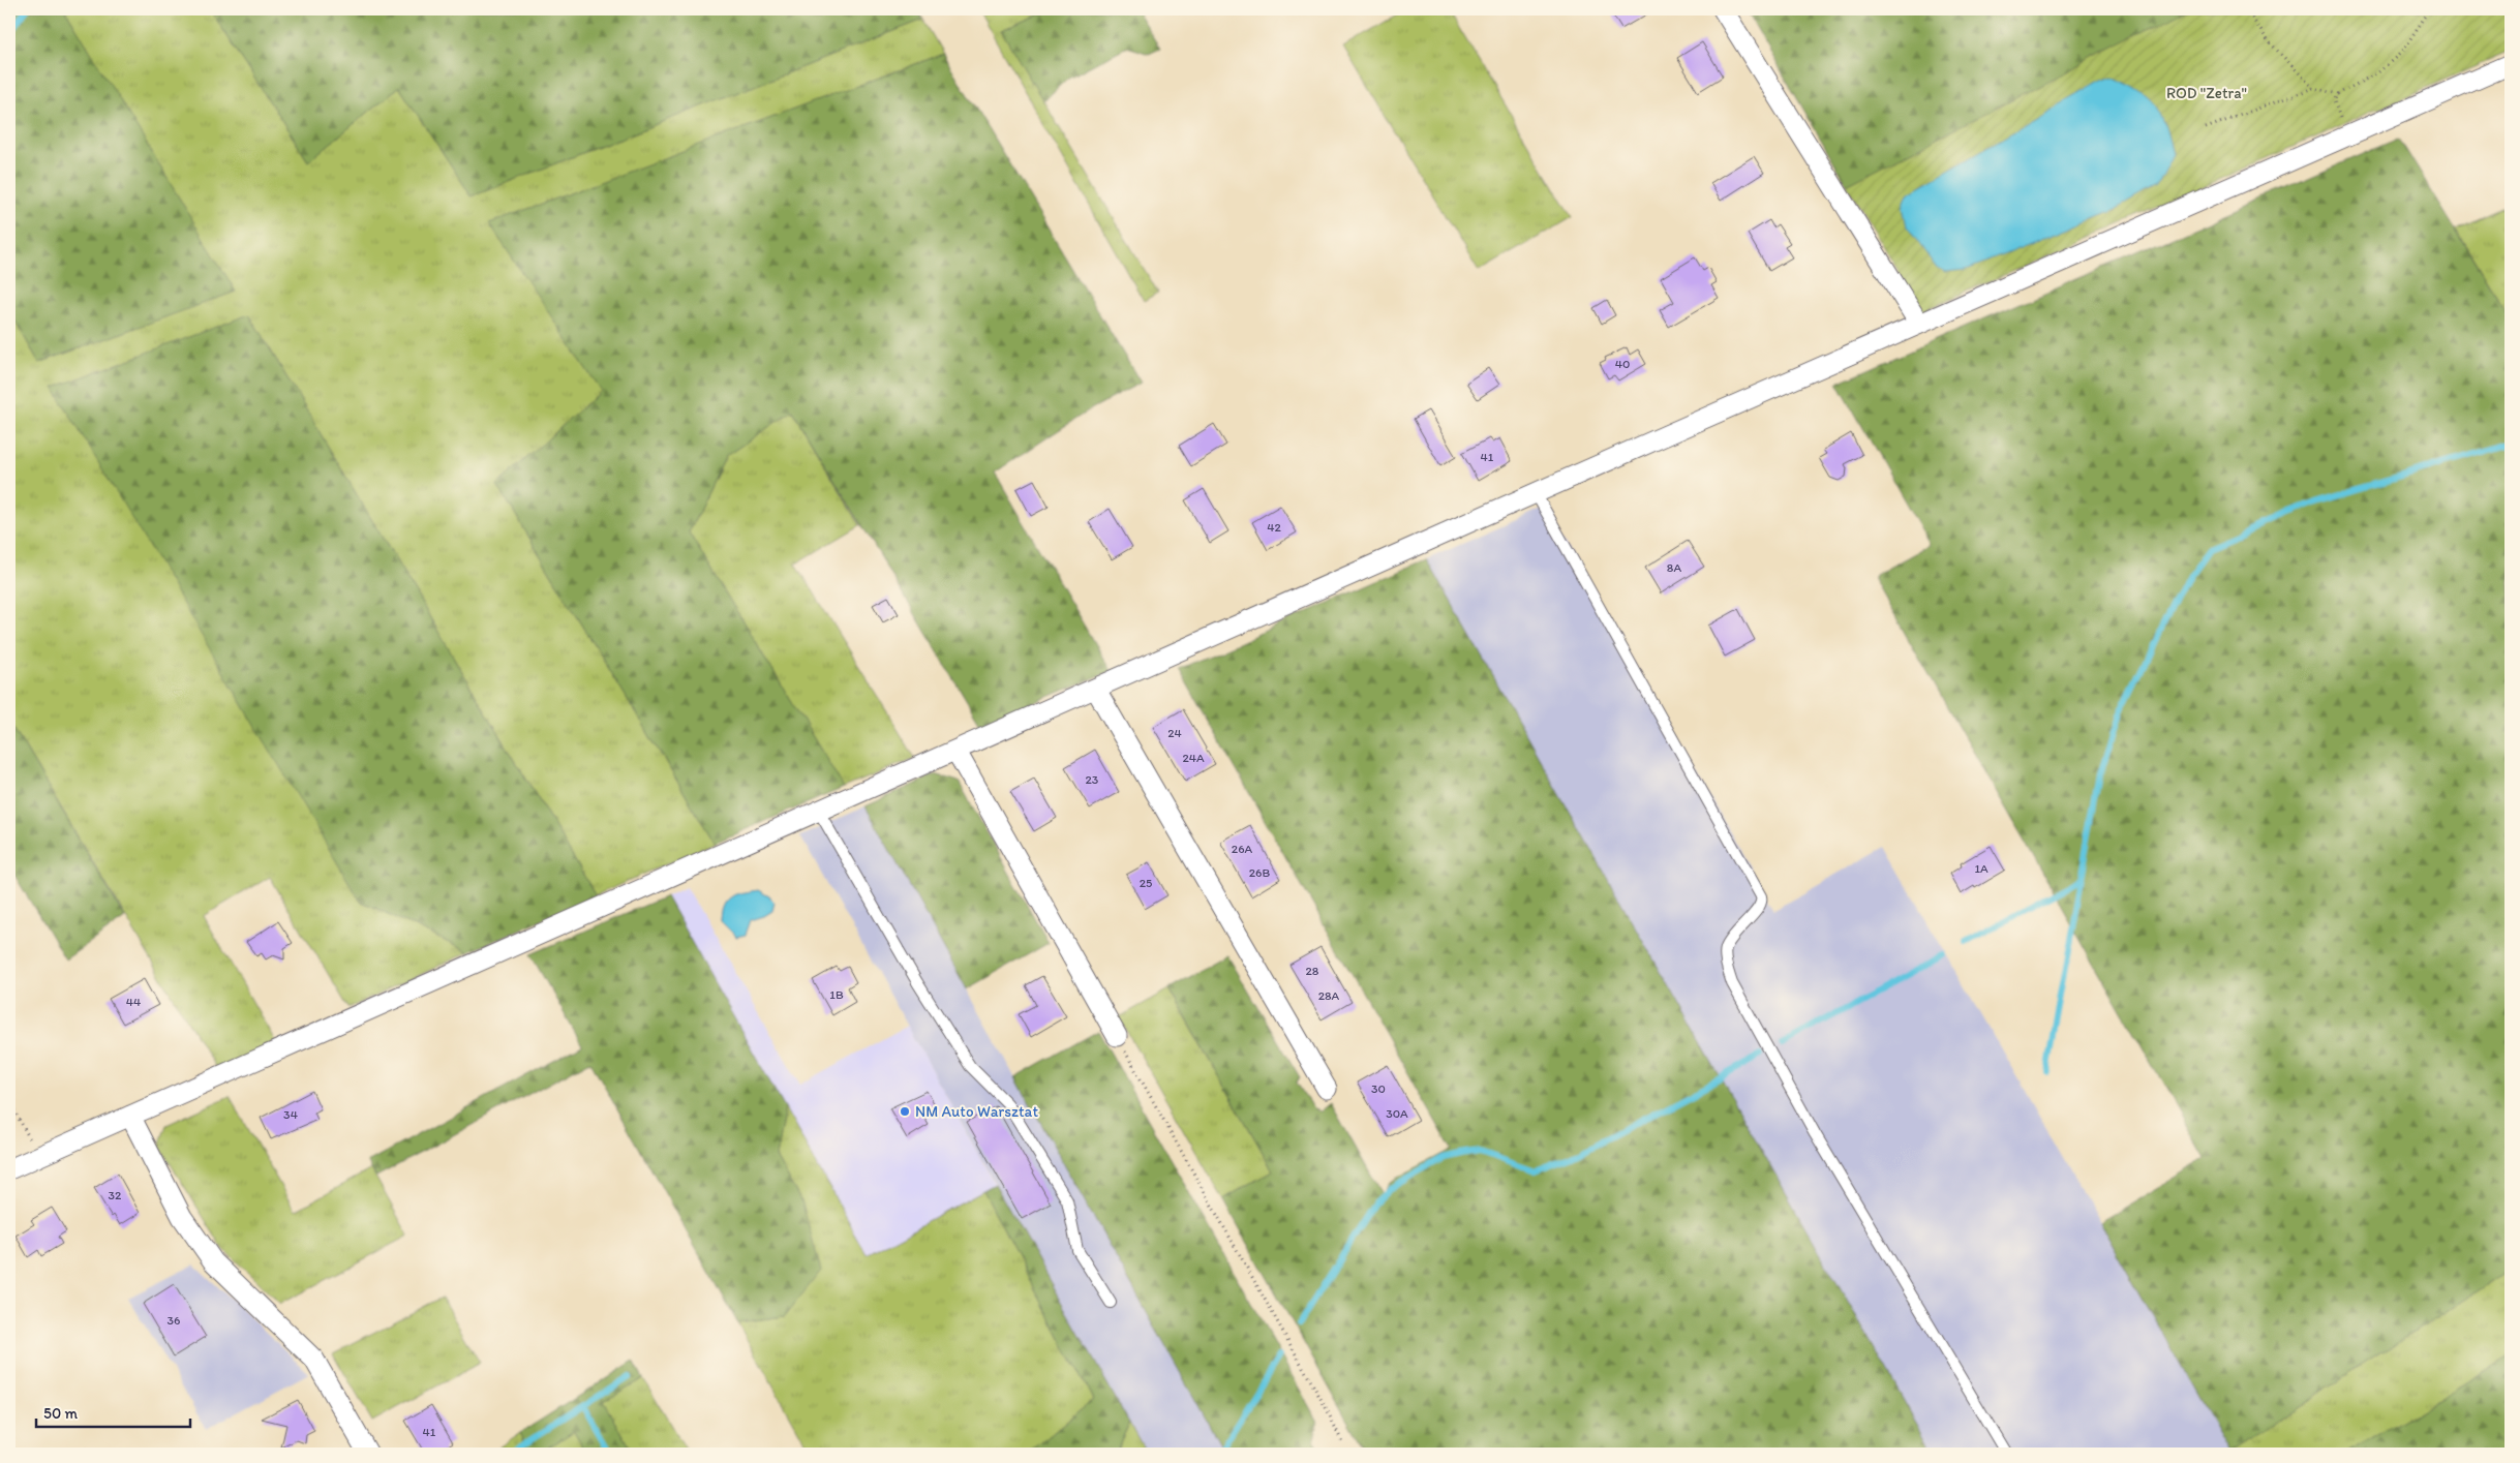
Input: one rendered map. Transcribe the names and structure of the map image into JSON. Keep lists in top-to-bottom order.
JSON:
{
  "parks": ["ROD \"Zetra\""],
  "places": ["NM Auto Warsztat"],
  "house_numbers": [
    "40",
    "41",
    "42",
    "8A",
    "24",
    "24A",
    "23",
    "26A",
    "1A",
    "26B",
    "25",
    "28",
    "1B",
    "28A",
    "44",
    "30",
    "30A",
    "34",
    "32",
    "36",
    "41"
  ],
  "scale_bar": "50 m"
}
